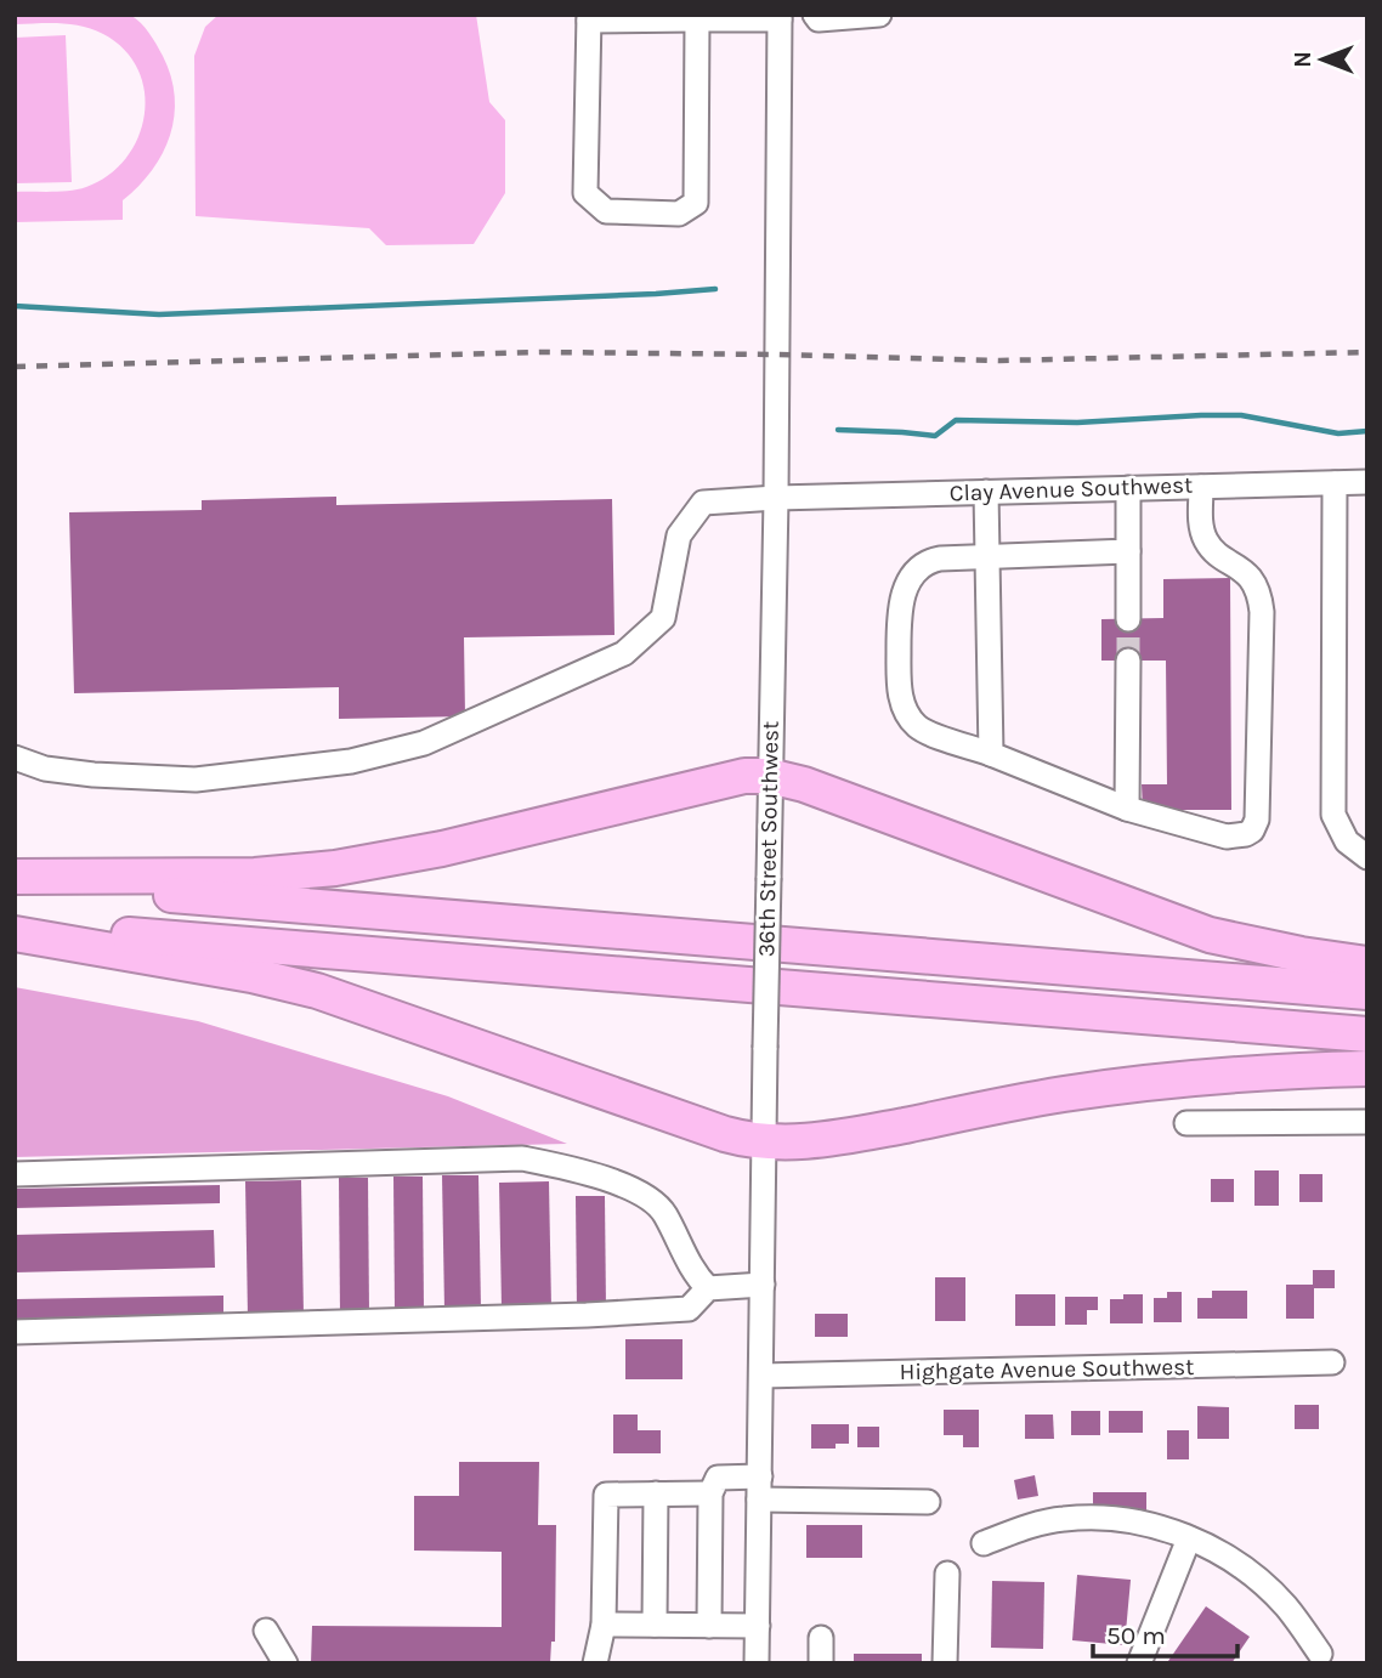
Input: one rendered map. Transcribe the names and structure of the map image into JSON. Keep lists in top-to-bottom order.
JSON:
{
  "streets": {
    "street": ["Clay Avenue Southwest", "36th Street Southwest", "Highgate Avenue Southwest"]
  },
  "crossings": [
    ["Clay Avenue Southwest", "36th Street Southwest"],
    ["36th Street Southwest", "Highgate Avenue Southwest"]
  ],
  "scale_bar": "50 m",
  "north": "left"
}
